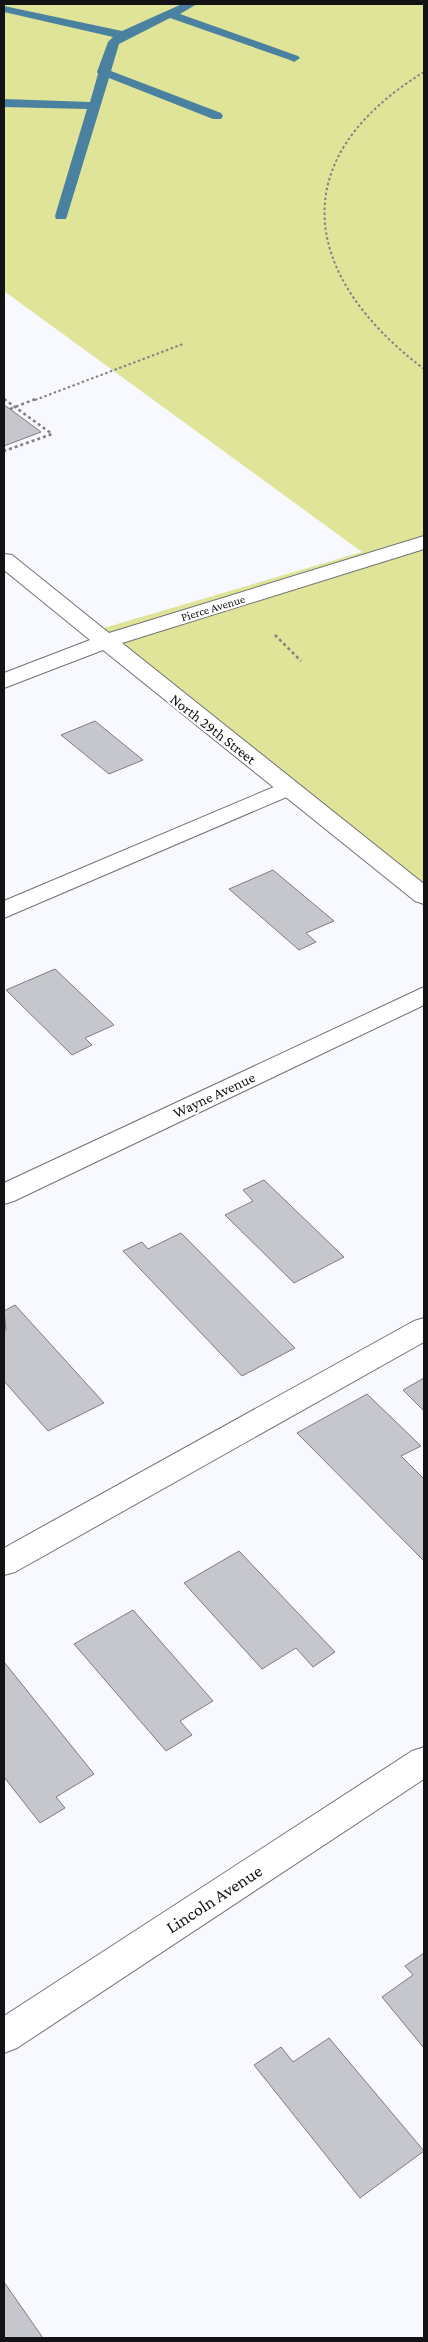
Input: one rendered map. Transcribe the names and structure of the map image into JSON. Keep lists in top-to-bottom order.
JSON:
{
  "streets": {
    "street": [
      "Pierce Avenue",
      "North 29th Street",
      "Wayne Avenue",
      "Lincoln Avenue"
    ]
  },
  "crossings": [
    ["Pierce Avenue", "North 29th Street"]
  ]
}
